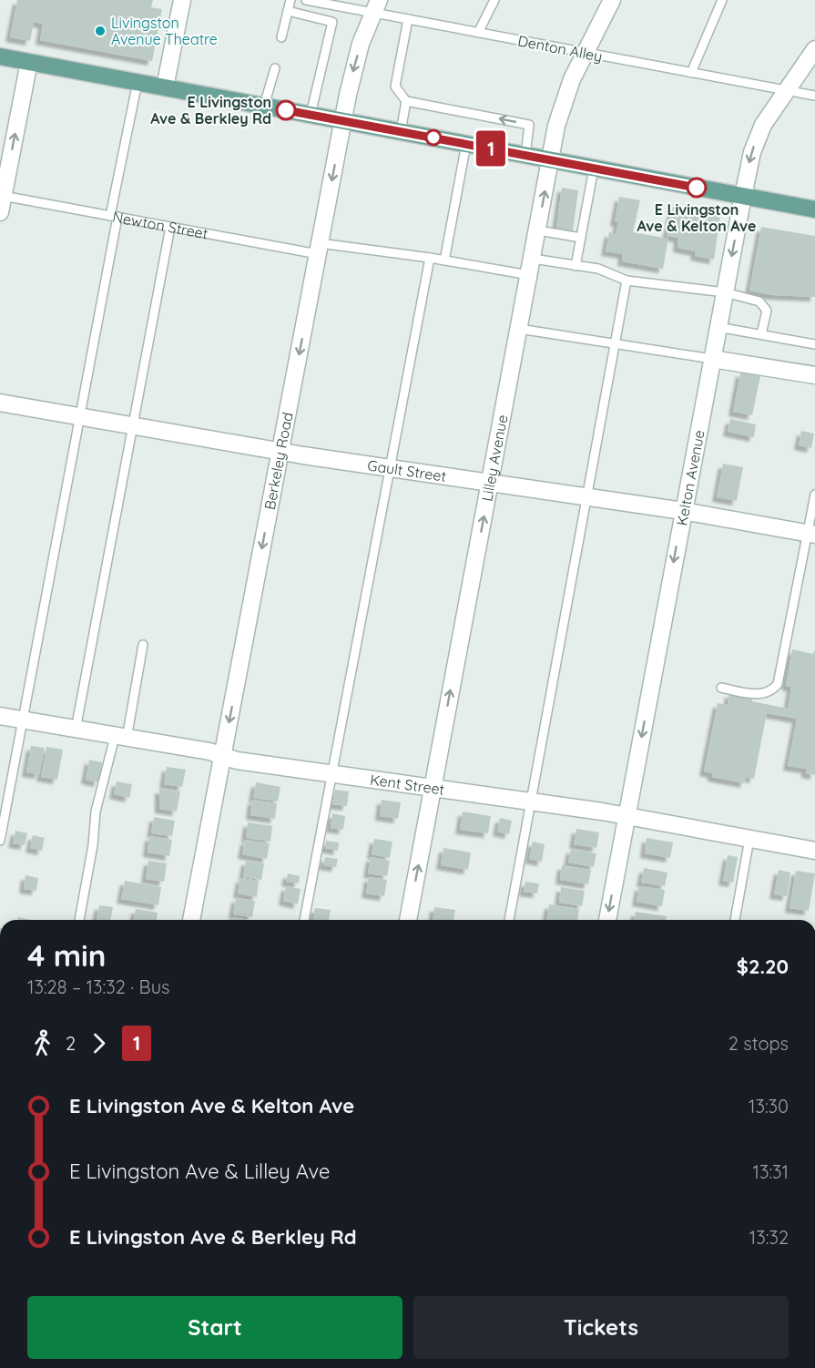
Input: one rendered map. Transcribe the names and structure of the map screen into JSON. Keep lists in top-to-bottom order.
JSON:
{
  "streets": {
    "street": [
      "Lilley Avenue",
      "Berkeley Road",
      "Gault Street",
      "Kelton Avenue",
      "Kent Street"
    ],
    "lane": ["Denton Alley", "Newton Street"]
  },
  "crossings": [
    ["Denton Alley", "Lilley Avenue"],
    ["Denton Alley", "Berkeley Road"],
    ["Denton Alley", "Kelton Avenue"],
    ["Newton Street", "Lilley Avenue"],
    ["Newton Street", "Berkeley Road"],
    ["Newton Street", "Kelton Avenue"],
    ["Lilley Avenue", "Gault Street"],
    ["Lilley Avenue", "Kent Street"],
    ["Berkeley Road", "Gault Street"],
    ["Berkeley Road", "Kent Street"],
    ["Gault Street", "Kelton Avenue"],
    ["Kelton Avenue", "Kent Street"]
  ],
  "one_way": ["Lilley Avenue", "Berkeley Road", "Kelton Avenue"],
  "places": ["Livingston Avenue Theatre", "E Livingston Ave & Berkley Rd", "E Livingston Ave & Kelton Ave"],
  "lines": ["bus line 1"],
  "page": {
    "on_map": "1",
    "heading": ["4 min", "13:28 – 13:32 · Bus", "$2.20"],
    "legs": ["2", "1", "2 stops"],
    "list": [
      {
        "name": "E Livingston Ave & Kelton Ave",
        "value": "13:30"
      },
      {
        "name": "E Livingston Ave & Lilley Ave",
        "value": "13:31"
      },
      {
        "name": "E Livingston Ave & Berkley Rd",
        "value": "13:32"
      }
    ],
    "buttons": ["Start", "Tickets"]
  }
}
